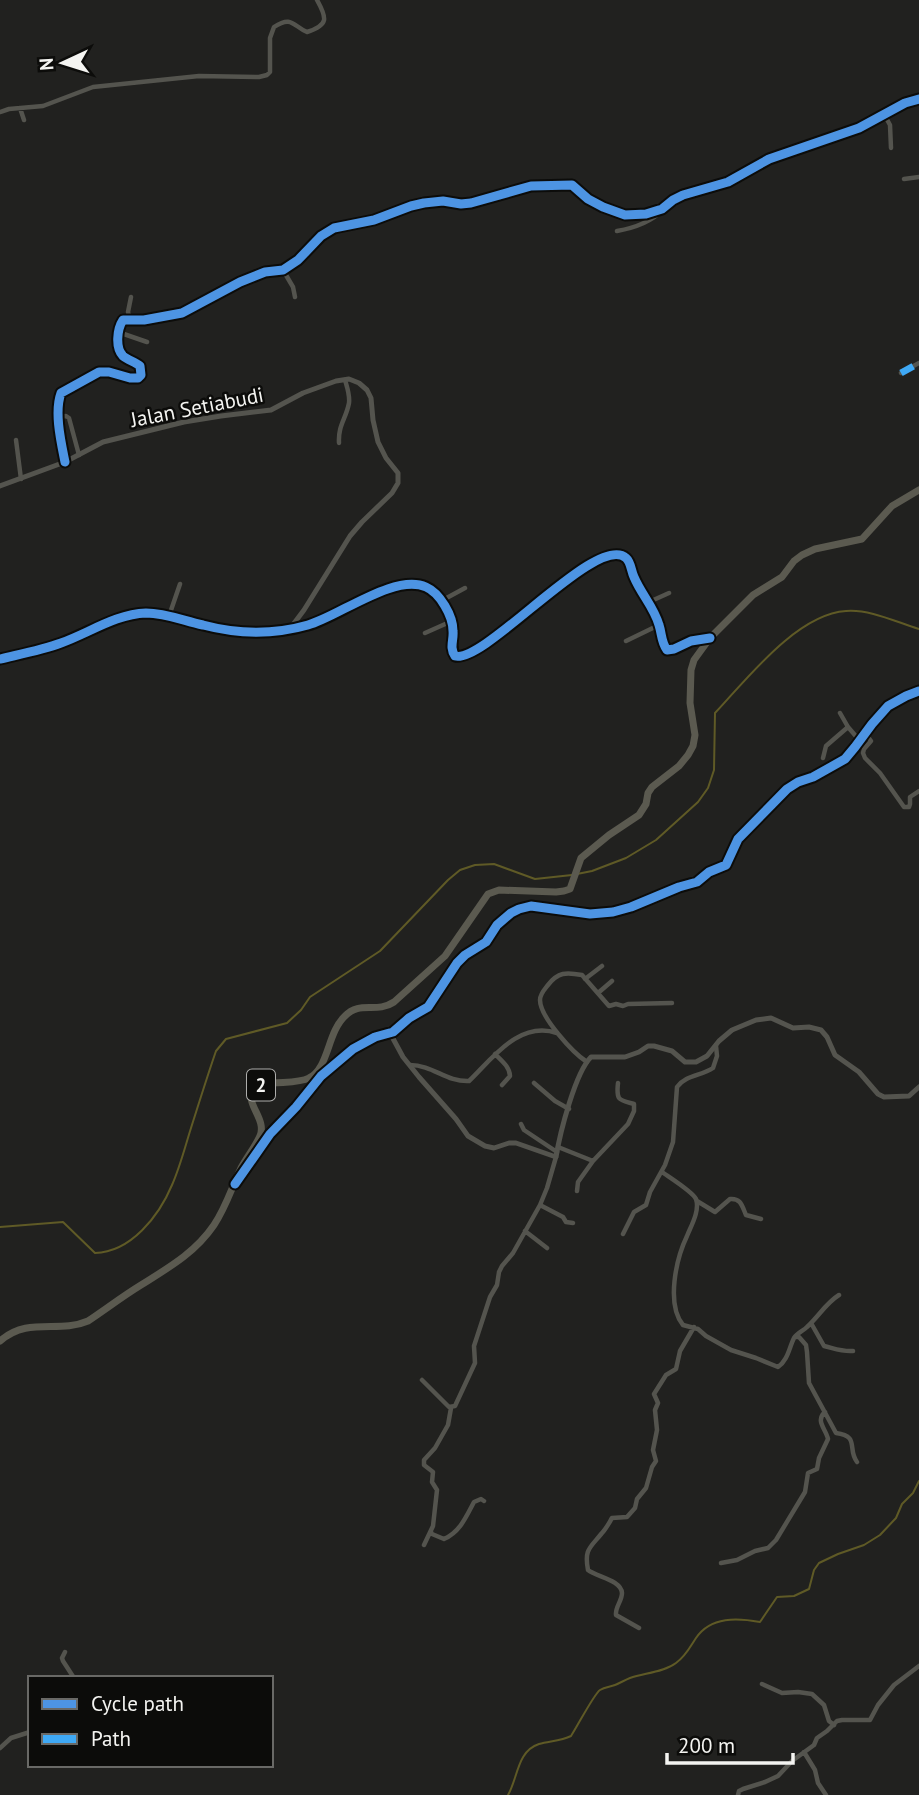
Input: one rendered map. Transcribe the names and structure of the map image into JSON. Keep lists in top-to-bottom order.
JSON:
{
  "streets": {
    "highway": ["2"],
    "street": ["Jalan Setiabudi"]
  },
  "legend": ["Cycle path", "Path"],
  "scale_bar": "200 m",
  "north": "left"
}
